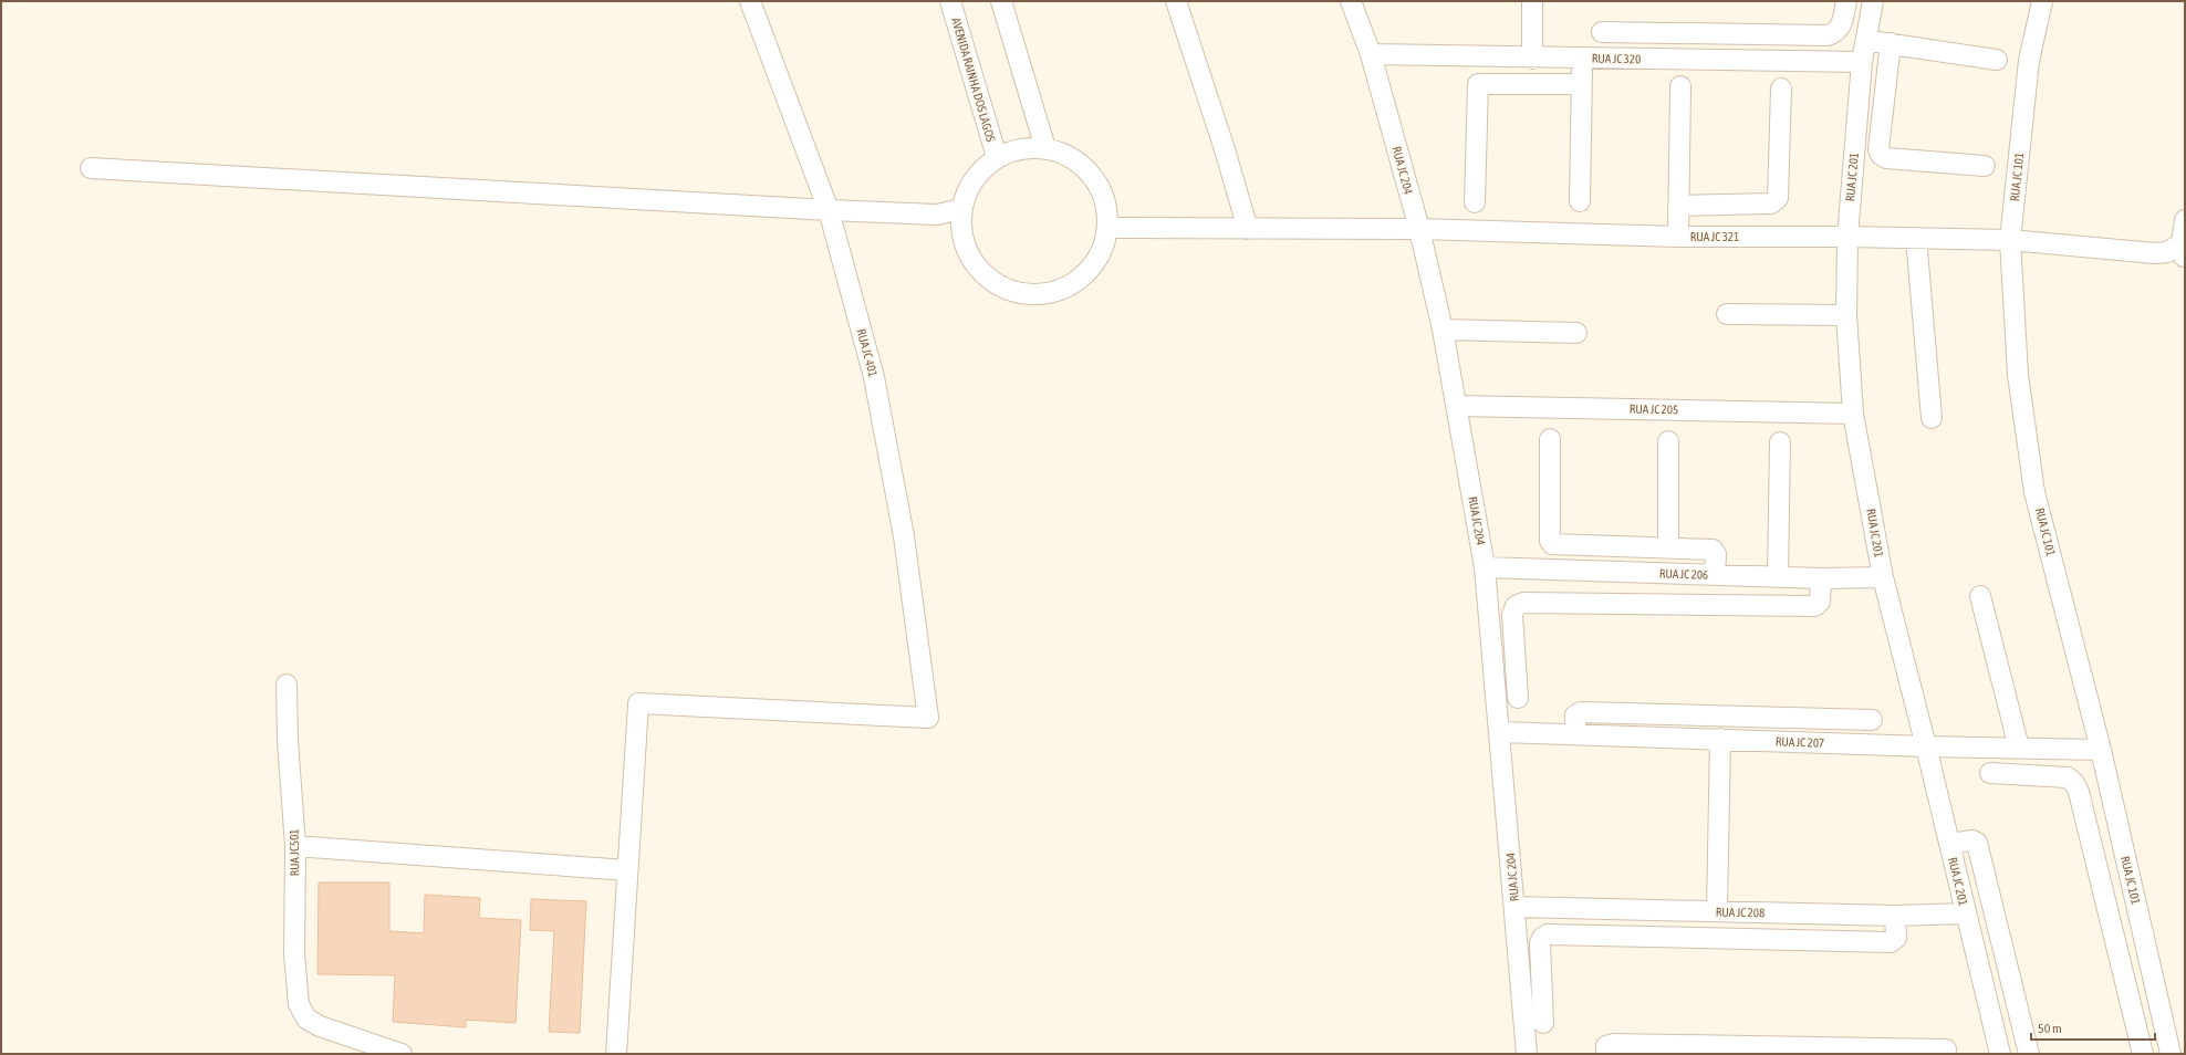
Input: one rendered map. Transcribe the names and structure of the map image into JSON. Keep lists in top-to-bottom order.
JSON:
{
  "streets": {
    "street": [
      "RUA JC 320",
      "AVENIDA RAINHA DOS LAGOS",
      "RUA JC 204",
      "RUA JC 201",
      "RUA JC 101",
      "RUA JC 321",
      "RUA JC 401",
      "RUA JC 205",
      "RUA JC 206",
      "RUA JC 207",
      "RUA JC501",
      "RUA JC 208"
    ]
  },
  "crossings": [
    ["RUA JC 320", "RUA JC 204"],
    ["RUA JC 320", "RUA JC 201"],
    ["AVENIDA RAINHA DOS LAGOS", "RUA JC 321"],
    ["RUA JC 204", "RUA JC 321"],
    ["RUA JC 204", "RUA JC 205"],
    ["RUA JC 204", "RUA JC 206"],
    ["RUA JC 204", "RUA JC 207"],
    ["RUA JC 204", "RUA JC 208"],
    ["RUA JC 201", "RUA JC 321"],
    ["RUA JC 201", "RUA JC 205"],
    ["RUA JC 201", "RUA JC 206"],
    ["RUA JC 201", "RUA JC 207"],
    ["RUA JC 201", "RUA JC 208"],
    ["RUA JC 101", "RUA JC 321"],
    ["RUA JC 101", "RUA JC 207"]
  ],
  "scale_bar": "50 m"
}
